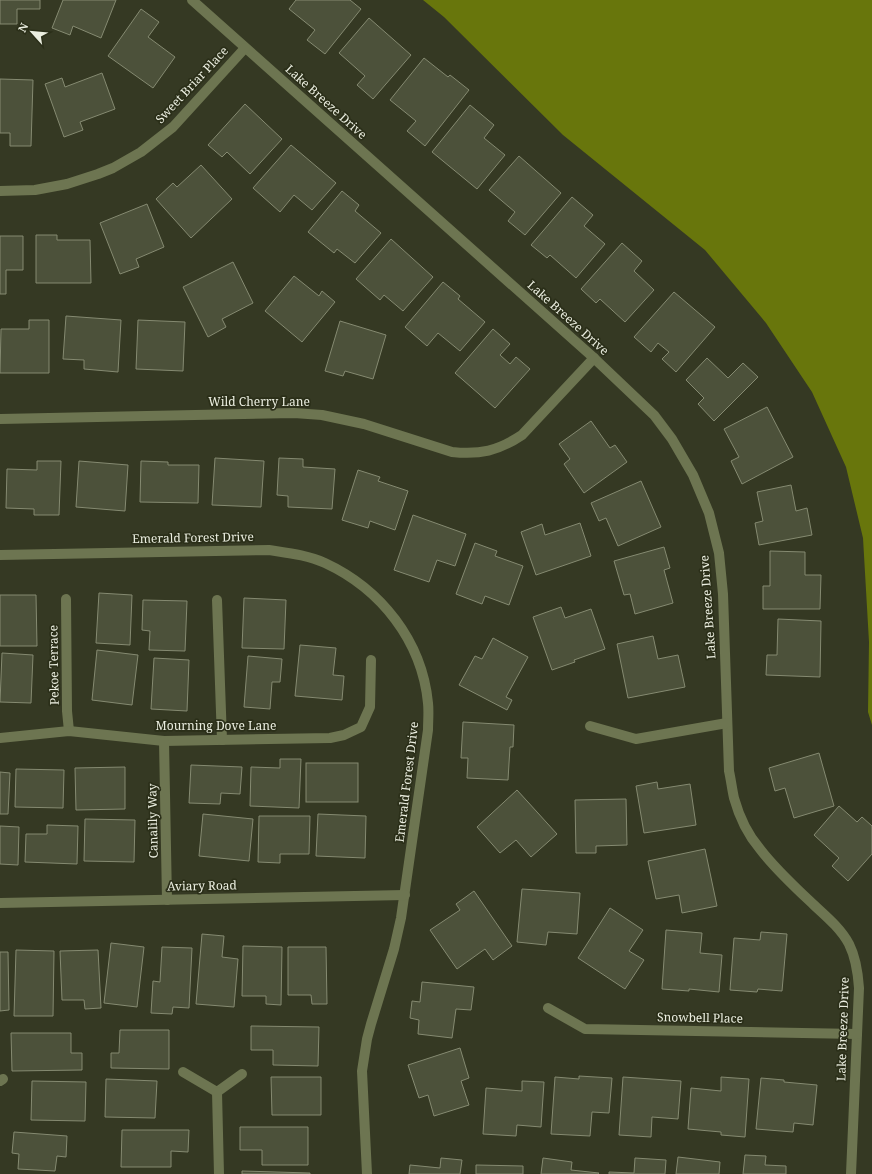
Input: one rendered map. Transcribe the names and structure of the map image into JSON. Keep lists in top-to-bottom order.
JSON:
{
  "streets": {
    "street": [
      "Sweet Briar Place",
      "Lake Breeze Drive",
      "Wild Cherry Lane",
      "Emerald Forest Drive",
      "Pekoe Terrace",
      "Mourning Dove Lane",
      "Canalily Way",
      "Aviary Road",
      "Snowbell Place"
    ]
  },
  "crossings": [
    ["Sweet Briar Place", "Lake Breeze Drive"],
    ["Lake Breeze Drive", "Wild Cherry Lane"],
    ["Lake Breeze Drive", "Snowbell Place"],
    ["Emerald Forest Drive", "Aviary Road"],
    ["Pekoe Terrace", "Mourning Dove Lane"],
    ["Mourning Dove Lane", "Canalily Way"],
    ["Canalily Way", "Aviary Road"]
  ],
  "north": "top left"
}
